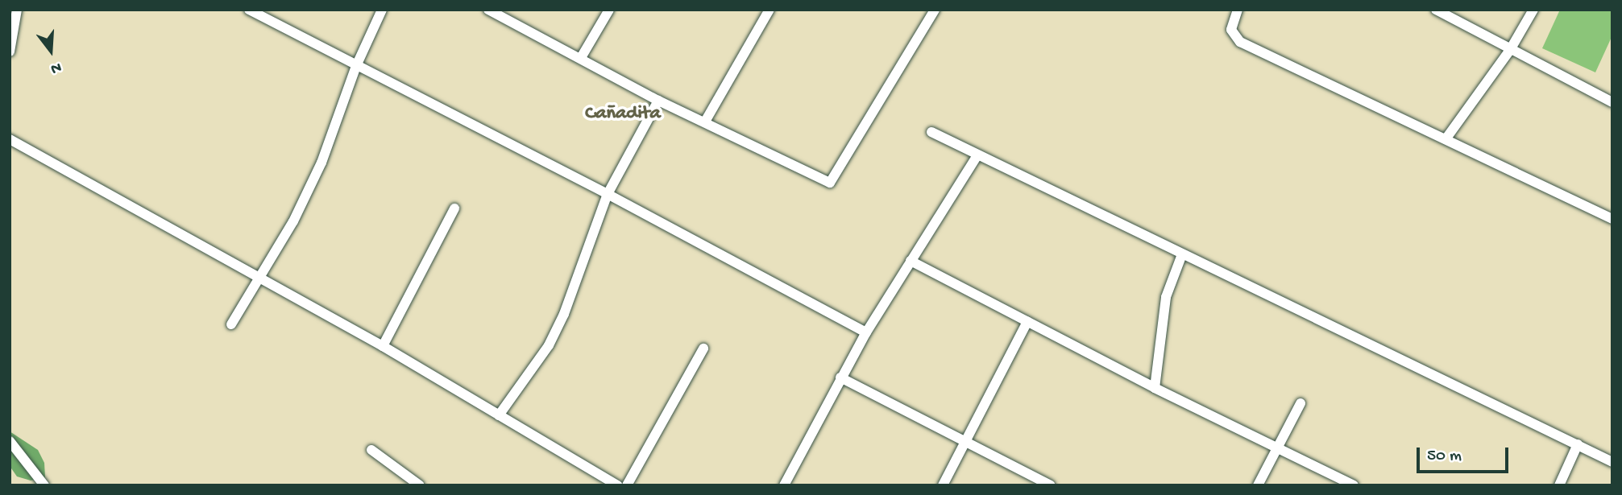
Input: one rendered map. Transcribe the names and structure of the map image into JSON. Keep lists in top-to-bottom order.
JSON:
{
  "districts": ["Cañadita"],
  "scale_bar": "50 m",
  "north": "bottom"
}
